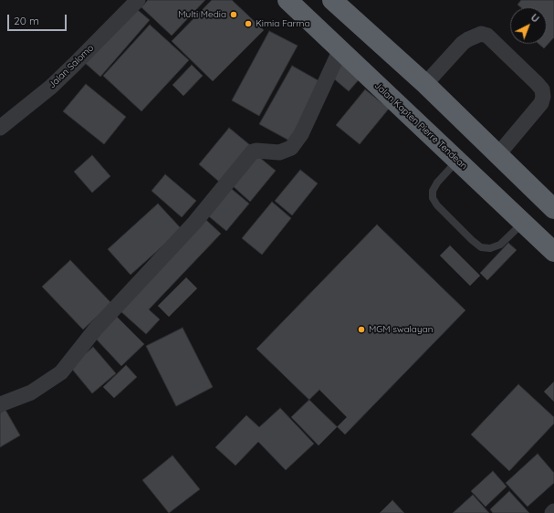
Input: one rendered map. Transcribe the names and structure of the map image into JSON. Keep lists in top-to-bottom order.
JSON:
{
  "streets": {
    "highway": ["Jalan Kapten Pierre Tendean"],
    "street": ["Jalan Salomo"]
  },
  "places": ["Multi Media", "Kimia Farma", "MGM swalayan"],
  "scale_bar": "20 m",
  "north": "top right"
}
